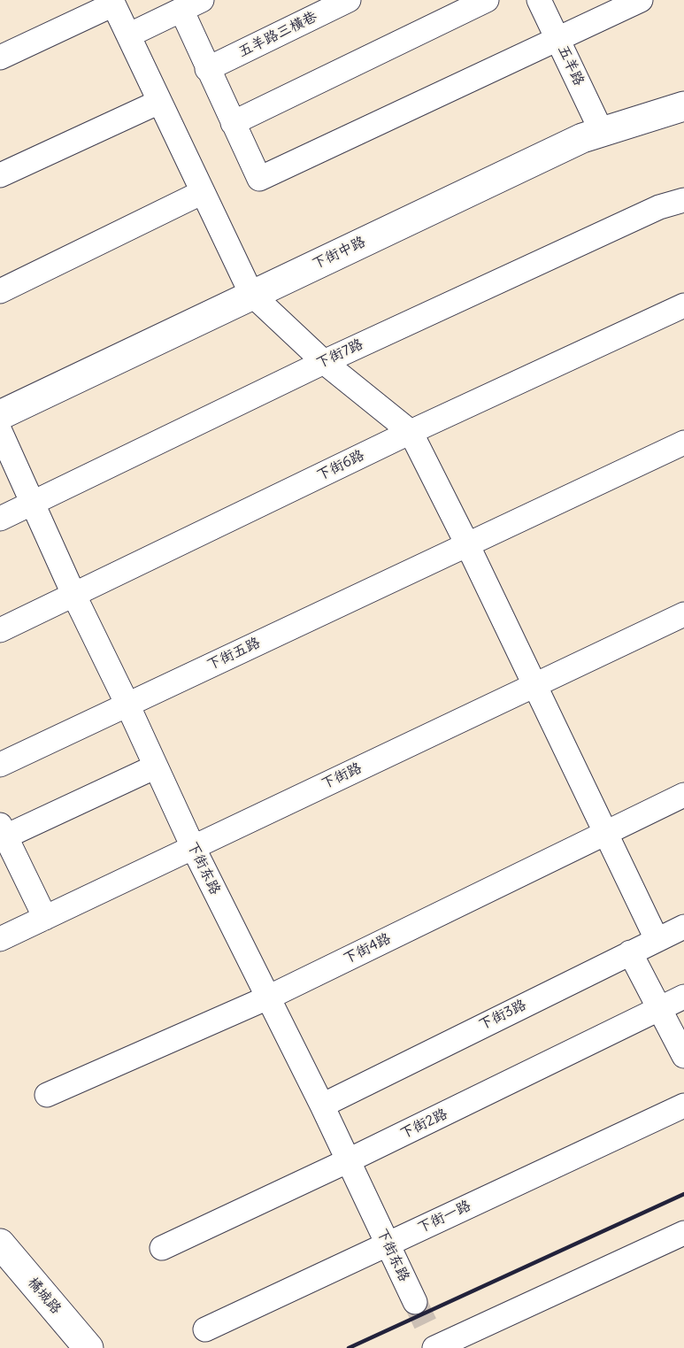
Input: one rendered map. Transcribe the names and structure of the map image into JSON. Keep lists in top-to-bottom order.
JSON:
{
  "streets": {
    "street": [
      "五羊路三横巷",
      "五羊路",
      "下街中路",
      "下街7路",
      "下街6路",
      "下街五路",
      "下街路",
      "下街东路",
      "下街4路",
      "下街3路",
      "下街2路",
      "下街一路",
      "橘城路"
    ]
  },
  "crossings": [
    ["五羊路", "下街中路"],
    ["下街7路", "下街东路"],
    ["下街6路", "下街东路"],
    ["下街五路", "下街东路"],
    ["下街路", "下街东路"],
    ["下街东路", "下街4路"],
    ["下街东路", "下街3路"],
    ["下街东路", "下街2路"],
    ["下街东路", "下街一路"]
  ]
}
